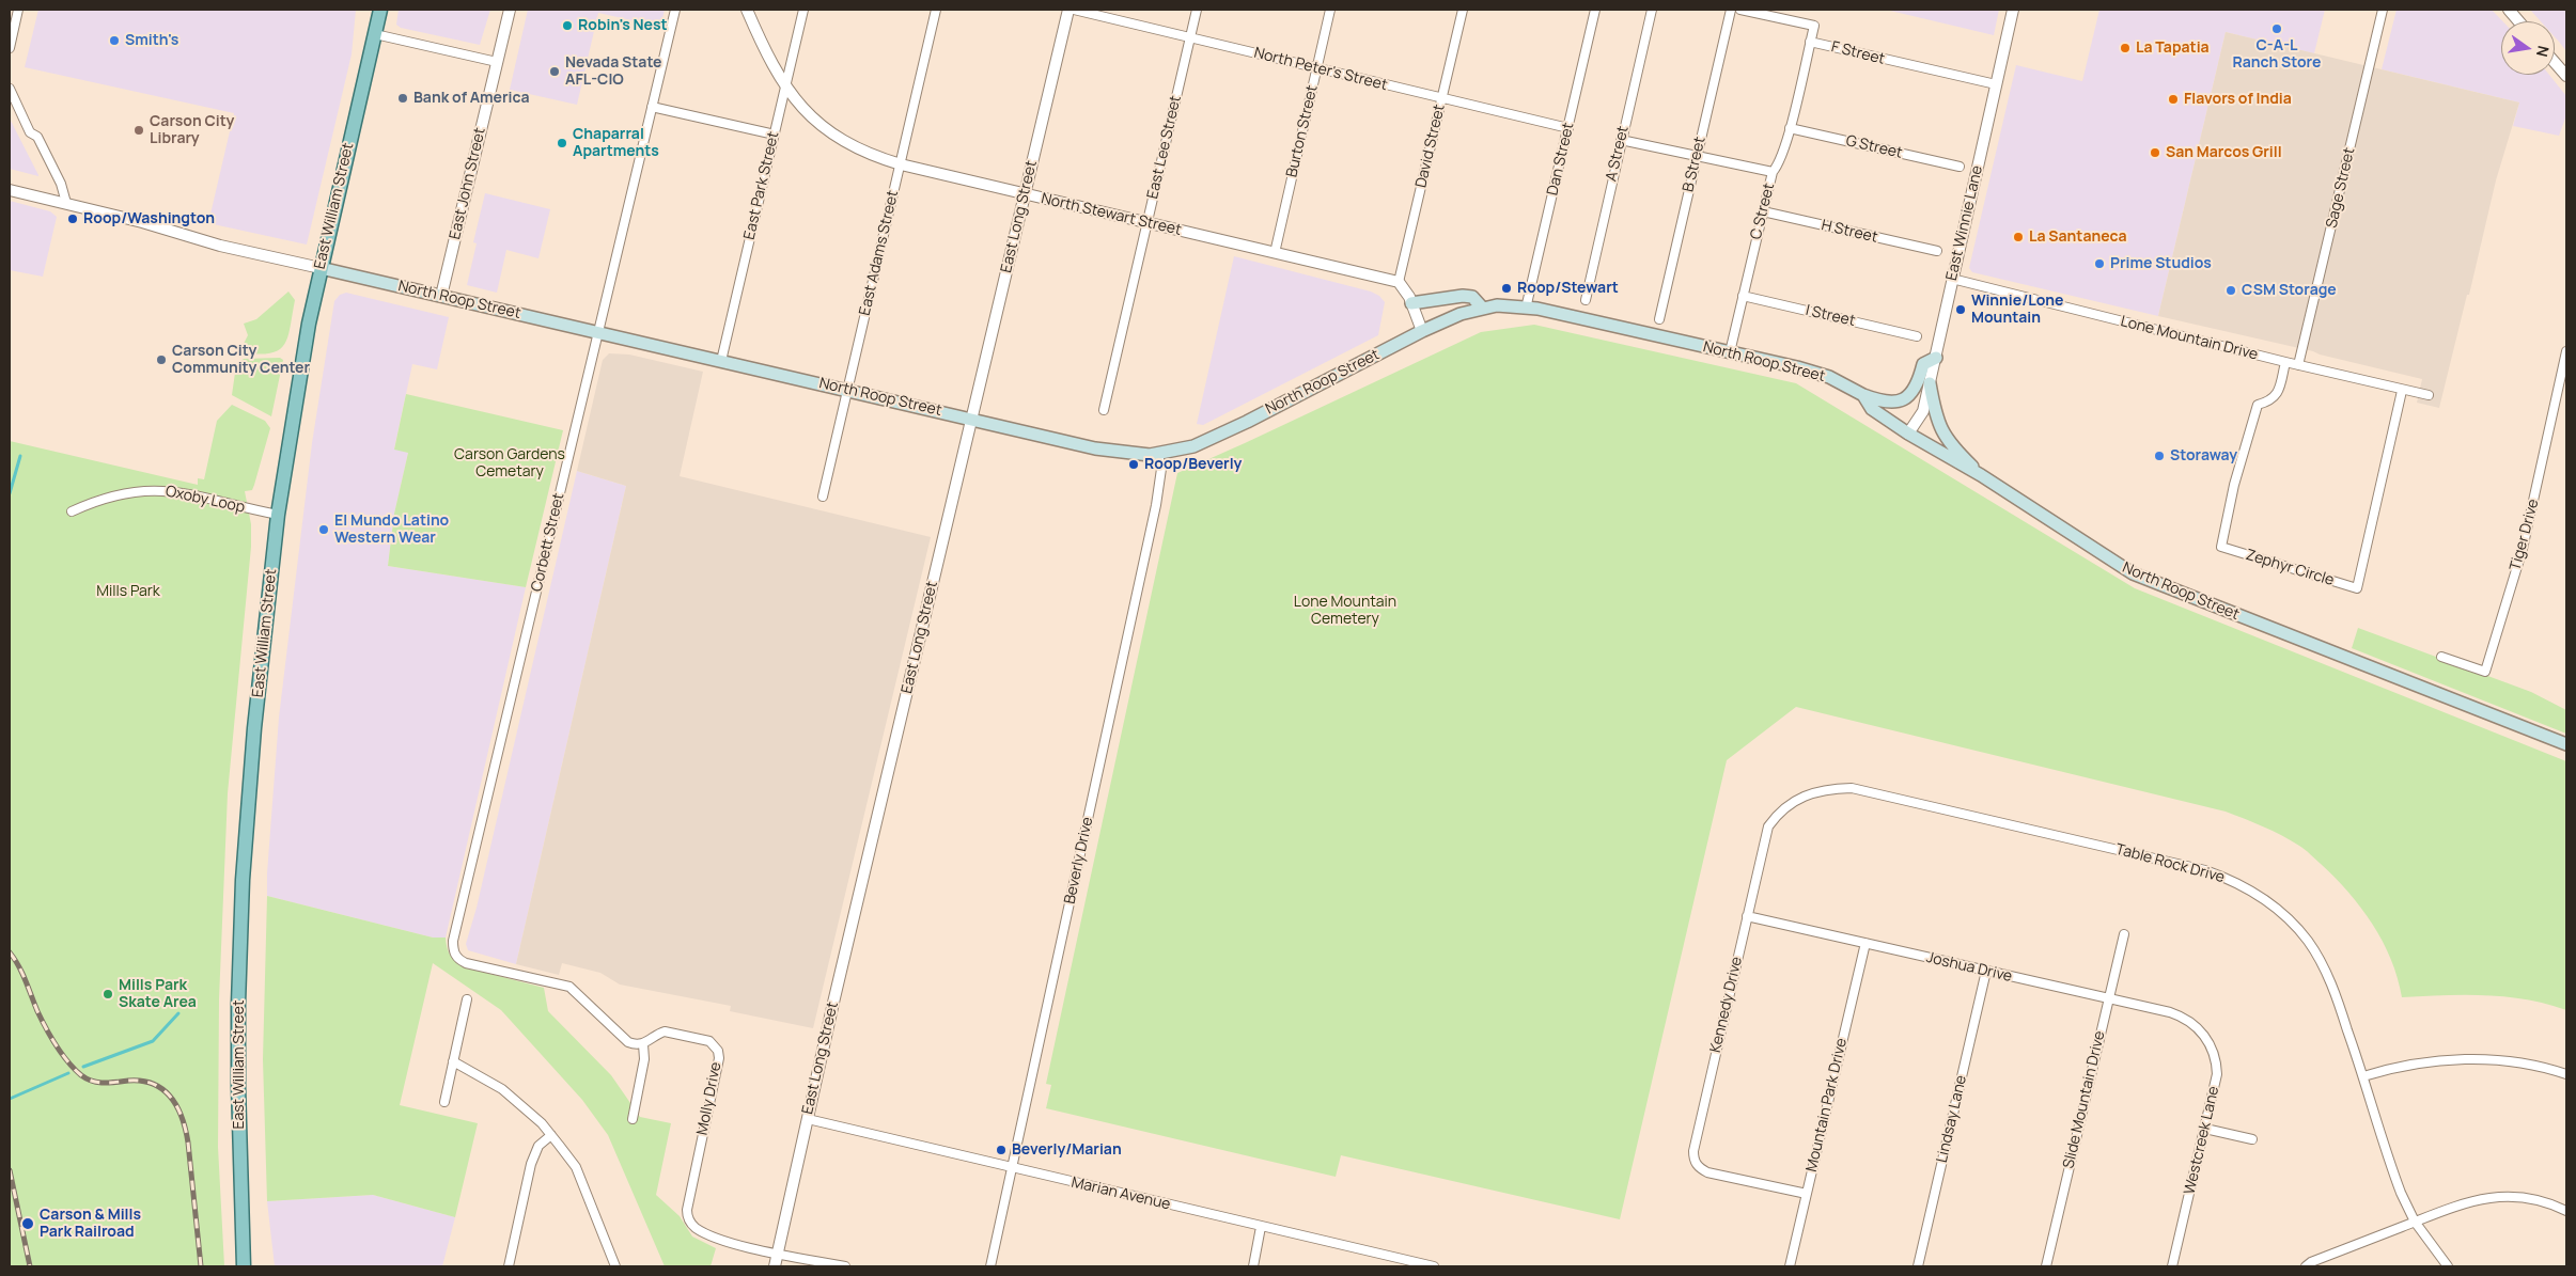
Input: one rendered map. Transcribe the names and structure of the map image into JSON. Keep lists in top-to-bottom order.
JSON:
{
  "streets": {
    "main road": ["East William Street", "North Roop Street"],
    "street": [
      "F Street",
      "North Peter's Street",
      "Burton Street",
      "David Street",
      "East Lee Street",
      "G Street",
      "A Street",
      "Dan Street",
      "B Street",
      "East John Street",
      "East Park Street",
      "Sage Street",
      "C Street",
      "North Stewart Street",
      "East Long Street",
      "East Winnie Lane",
      "H Street",
      "East Adams Street",
      "I Street",
      "Lone Mountain Drive",
      "Oxoby Loop",
      "Tiger Drive",
      "Corbett Street",
      "Zephyr Circle",
      "Beverly Drive",
      "Table Rock Drive",
      "Joshua Drive",
      "Kennedy Drive",
      "Molly Drive",
      "Slide Mountain Drive",
      "Mountain Park Drive",
      "Lindsay Lane",
      "Westcreek Lane",
      "Marian Avenue"
    ]
  },
  "crossings": [
    ["F Street", "C Street"],
    ["F Street", "East Winnie Lane"],
    ["North Peter's Street", "Burton Street"],
    ["North Peter's Street", "David Street"],
    ["North Peter's Street", "East Lee Street"],
    ["North Peter's Street", "Dan Street"],
    ["Burton Street", "North Stewart Street"],
    ["David Street", "North Stewart Street"],
    ["East Lee Street", "North Stewart Street"],
    ["G Street", "C Street"],
    ["Dan Street", "North Roop Street"],
    ["East John Street", "North Roop Street"],
    ["East Park Street", "North Stewart Street"],
    ["East Park Street", "North Roop Street"],
    ["Sage Street", "Lone Mountain Drive"],
    ["East William Street", "North Roop Street"],
    ["East William Street", "Oxoby Loop"],
    ["C Street", "H Street"],
    ["C Street", "North Roop Street"],
    ["C Street", "I Street"],
    ["North Stewart Street", "East Long Street"],
    ["North Stewart Street", "East Adams Street"],
    ["East Long Street", "North Roop Street"],
    ["East Long Street", "Molly Drive"],
    ["East Long Street", "Marian Avenue"],
    ["East Winnie Lane", "North Roop Street"],
    ["East Winnie Lane", "Lone Mountain Drive"],
    ["East Adams Street", "North Roop Street"],
    ["North Roop Street", "Corbett Street"],
    ["North Roop Street", "Beverly Drive"],
    ["Lone Mountain Drive", "Zephyr Circle"],
    ["Corbett Street", "Molly Drive"],
    ["Beverly Drive", "Marian Avenue"],
    ["Table Rock Drive", "Kennedy Drive"],
    ["Joshua Drive", "Kennedy Drive"],
    ["Joshua Drive", "Slide Mountain Drive"],
    ["Joshua Drive", "Mountain Park Drive"],
    ["Joshua Drive", "Lindsay Lane"],
    ["Joshua Drive", "Westcreek Lane"],
    ["Kennedy Drive", "Mountain Park Drive"]
  ],
  "parks": ["Carson Gardens Cemetary", "Mills Park", "Lone Mountain Cemetery"],
  "places": [
    "Robin's Nest",
    "C-A-L Ranch Store",
    "Smith's",
    "La Tapatia",
    "Nevada State AFL-CIO",
    "Bank of America",
    "Flavors of India",
    "Carson City Library",
    "Chaparral Apartments",
    "San Marcos Grill",
    "Roop/Washington",
    "La Santaneca",
    "Prime Studios",
    "Roop/Stewart",
    "CSM Storage",
    "Winnie/Lone Mountain",
    "Carson City Community Center",
    "Storaway",
    "Roop/Beverly",
    "El Mundo Latino Western Wear",
    "Mills Park Skate Area",
    "Beverly/Marian",
    "Carson & Mills Park Railroad"
  ],
  "north": "right"
}
